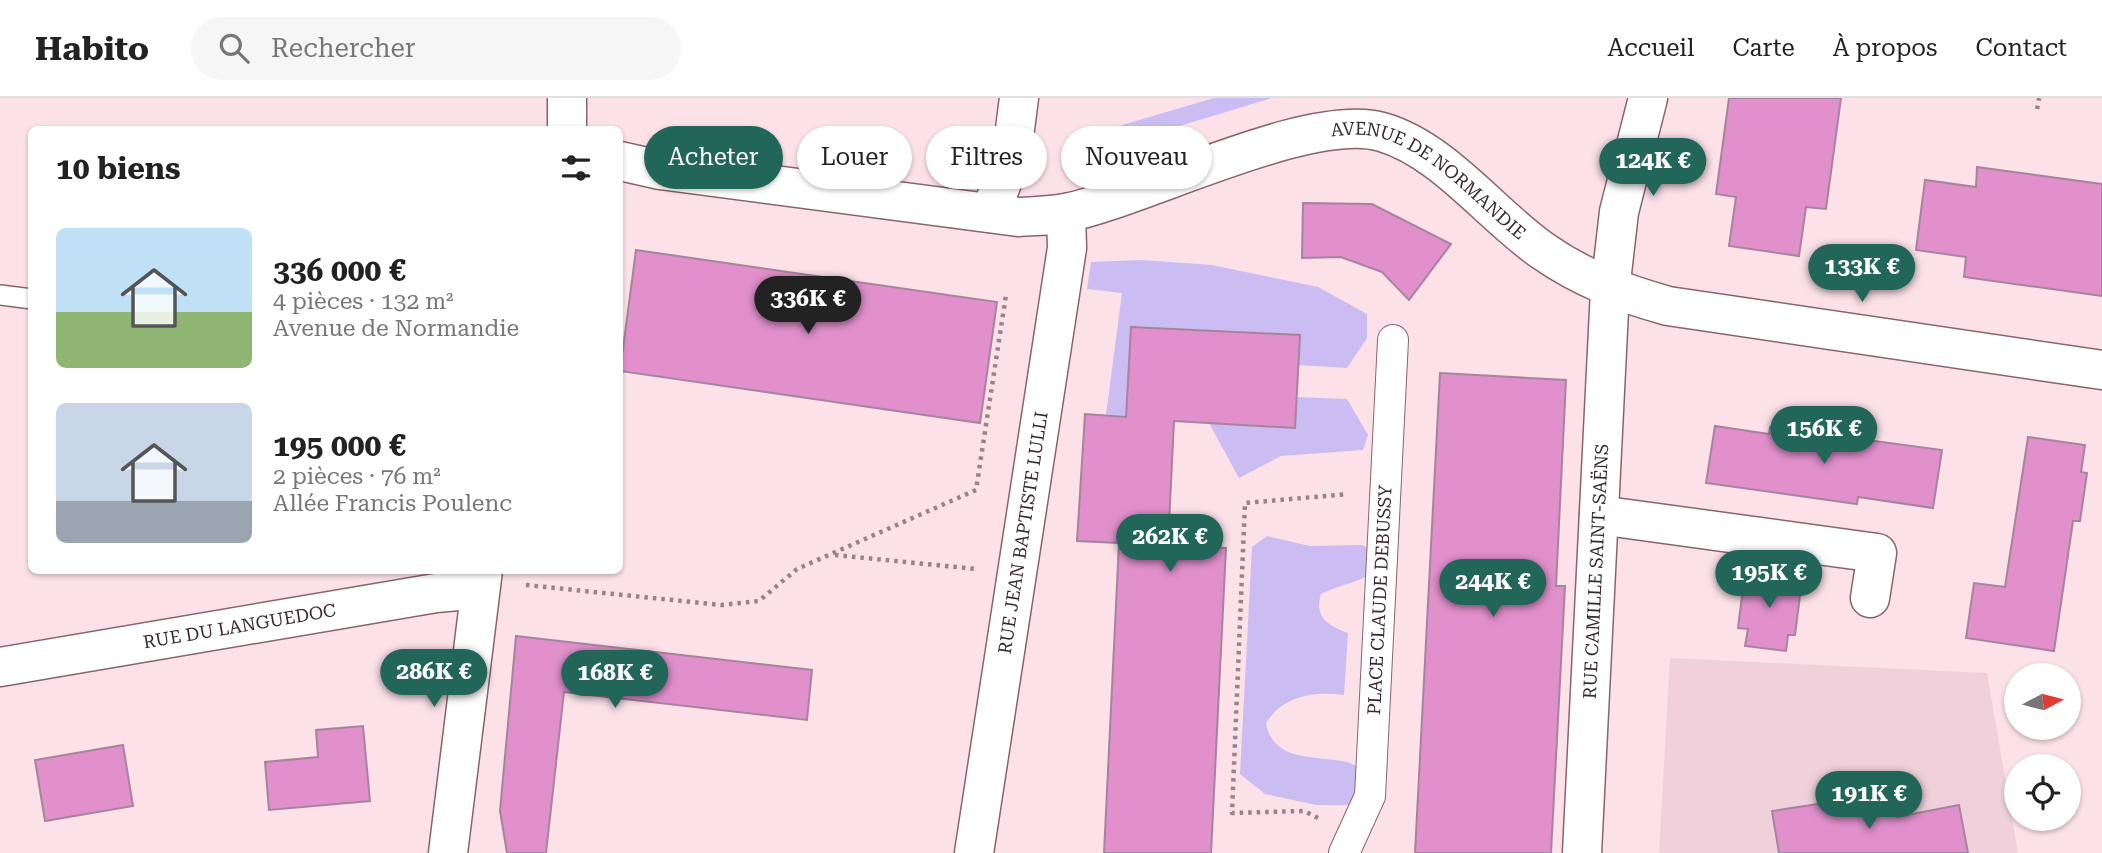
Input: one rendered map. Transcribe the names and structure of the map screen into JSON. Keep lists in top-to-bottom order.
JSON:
{
  "streets": {
    "street": [
      "AVENUE DE NORMANDIE",
      "RUE JEAN BAPTISTE LULLI",
      "RUE CAMILLE SAINT-SAËNS",
      "PLACE CLAUDE DEBUSSY",
      "RUE DU LANGUEDOC"
    ]
  },
  "crossings": [
    ["AVENUE DE NORMANDIE", "RUE JEAN BAPTISTE LULLI"],
    ["AVENUE DE NORMANDIE", "RUE CAMILLE SAINT-SAËNS"]
  ],
  "north": "right",
  "page": {
    "header": "Habito",
    "search": "Rechercher",
    "nav": [
      "Accueil",
      "Carte",
      "À propos",
      "Contact"
    ],
    "chip": [
      "Acheter",
      "Louer",
      "Filtres",
      "Nouveau"
    ],
    "heading": "10 biens",
    "price": [
      "124K €",
      "133K €",
      "336K €",
      "156K €",
      "262K €",
      "195K €",
      "244K €",
      "286K €",
      "168K €",
      "191K €"
    ],
    "list": [
      {
        "name": "336 000 €",
        "note": "4 pièces · 132 m² · Avenue de Normandie"
      },
      {
        "name": "195 000 €",
        "note": "2 pièces · 76 m² · Allée Francis Poulenc"
      }
    ]
  }
}
